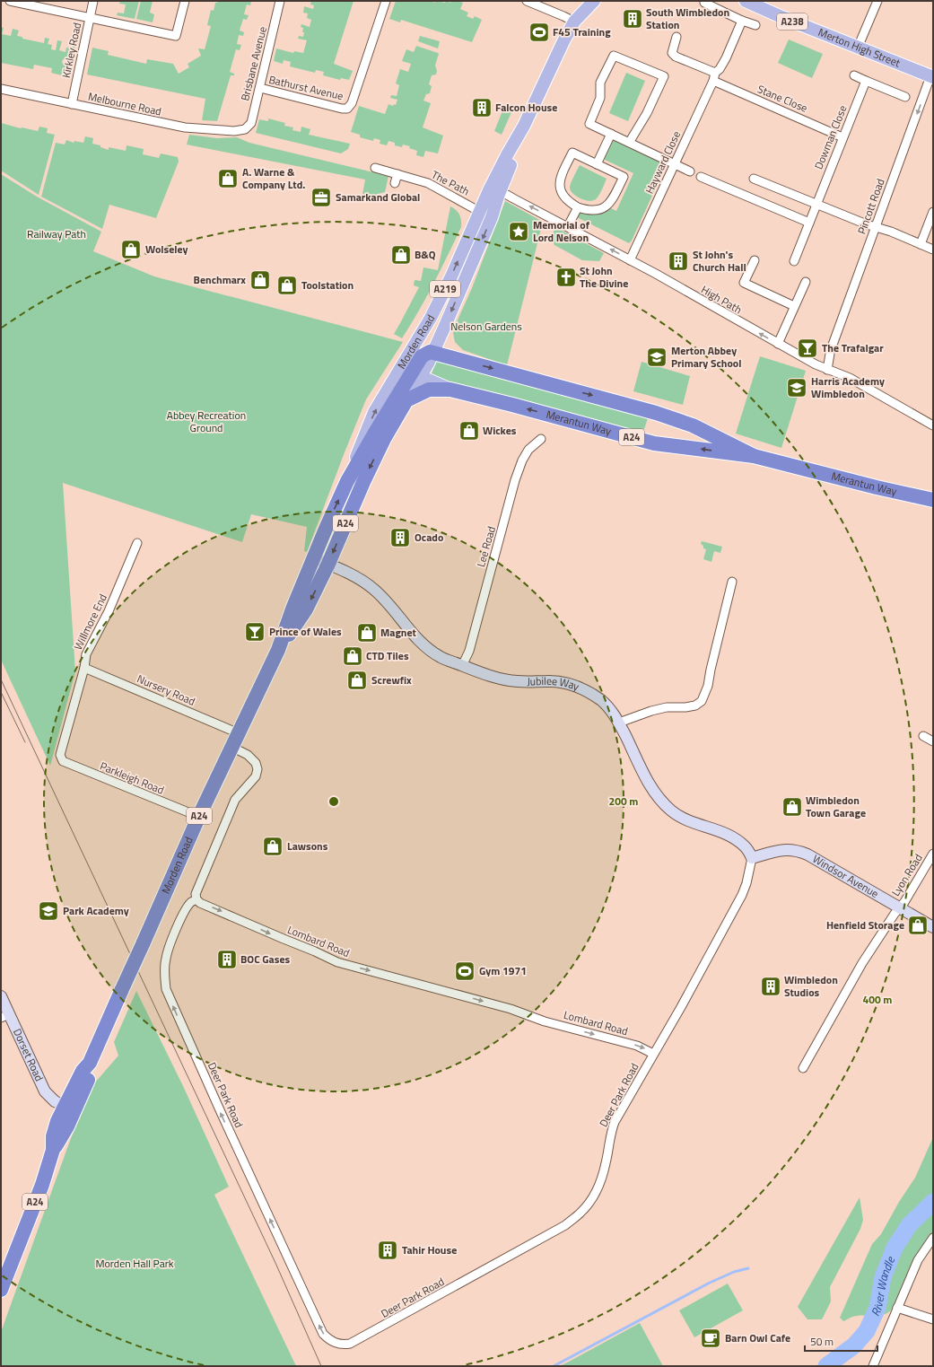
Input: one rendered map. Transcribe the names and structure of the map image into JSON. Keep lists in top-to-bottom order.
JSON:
{
  "streets": {
    "highway": ["Morden Road", "Merantun Way", "A24"],
    "main road": ["A238", "Merton High Street", "A219"],
    "street": [
      "Kirkley Road",
      "Brisbane Avenue",
      "Bathurst Avenue",
      "Stane Close",
      "Melbourne Road",
      "Dowman Close",
      "Hayward Close",
      "The Path",
      "Pincott Road",
      "High Path",
      "Lee Road",
      "Willmore End",
      "Jubilee Way",
      "Nursery Road",
      "Parkleigh Road",
      "Lyon Road",
      "Windsor Avenue",
      "Lombard Road",
      "Dorset Road",
      "Deer Park Road"
    ]
  },
  "crossings": [
    ["Merton High Street", "Pincott Road"],
    ["Kirkley Road", "Melbourne Road"],
    ["Brisbane Avenue", "Bathurst Avenue"],
    ["Brisbane Avenue", "Melbourne Road"],
    ["Stane Close", "Dowman Close"],
    ["Stane Close", "Hayward Close"],
    ["Hayward Close", "High Path"],
    ["The Path", "Morden Road"],
    ["High Path", "Morden Road"],
    ["Morden Road", "Merantun Way"],
    ["Morden Road", "Jubilee Way"],
    ["Morden Road", "Nursery Road"],
    ["Morden Road", "Parkleigh Road"],
    ["Morden Road", "Dorset Road"],
    ["Lee Road", "Jubilee Way"],
    ["Willmore End", "Nursery Road"],
    ["Willmore End", "Parkleigh Road"],
    ["Jubilee Way", "Windsor Avenue"],
    ["Jubilee Way", "Deer Park Road"],
    ["Lyon Road", "Windsor Avenue"],
    ["Windsor Avenue", "Deer Park Road"],
    ["Lombard Road", "Deer Park Road"]
  ],
  "one_way": ["Pincott Road", "High Path", "Lombard Road"],
  "water": ["River Wandle"],
  "parks": [
    "Railway Path",
    "Nelson Gardens",
    "Abbey Recreation Ground",
    "Morden Hall Park"
  ],
  "places": {
    "building": [
      "South Wimbledon Station",
      "Falcon House",
      "St John's Church Hall",
      "Ocado",
      "BOC Gases",
      "Wimbledon Studios",
      "Tahir House"
    ],
    "sports": ["F45 Training", "Gym 1971"],
    "shop": [
      "A. Warne & Company Ltd.",
      "Wolseley",
      "B&Q",
      "Benchmarx",
      "Toolstation",
      "Wickes",
      "Magnet",
      "CTD Tiles",
      "Screwfix",
      "Wimbledon Town Garage",
      "Lawsons",
      "Henfield Storage"
    ],
    "office": ["Samarkand Global"],
    "place": ["Memorial of Lord Nelson"],
    "church": ["St John The Divine"],
    "bar": ["The Trafalgar", "Prince of Wales"],
    "school or university": ["Merton Abbey Primary School", "Harris Academy Wimbledon", "Park Academy"],
    "cafe": ["Barn Owl Cafe"]
  },
  "scale_bar": "50 m",
  "rings": ["200 m", "400 m"]
}
